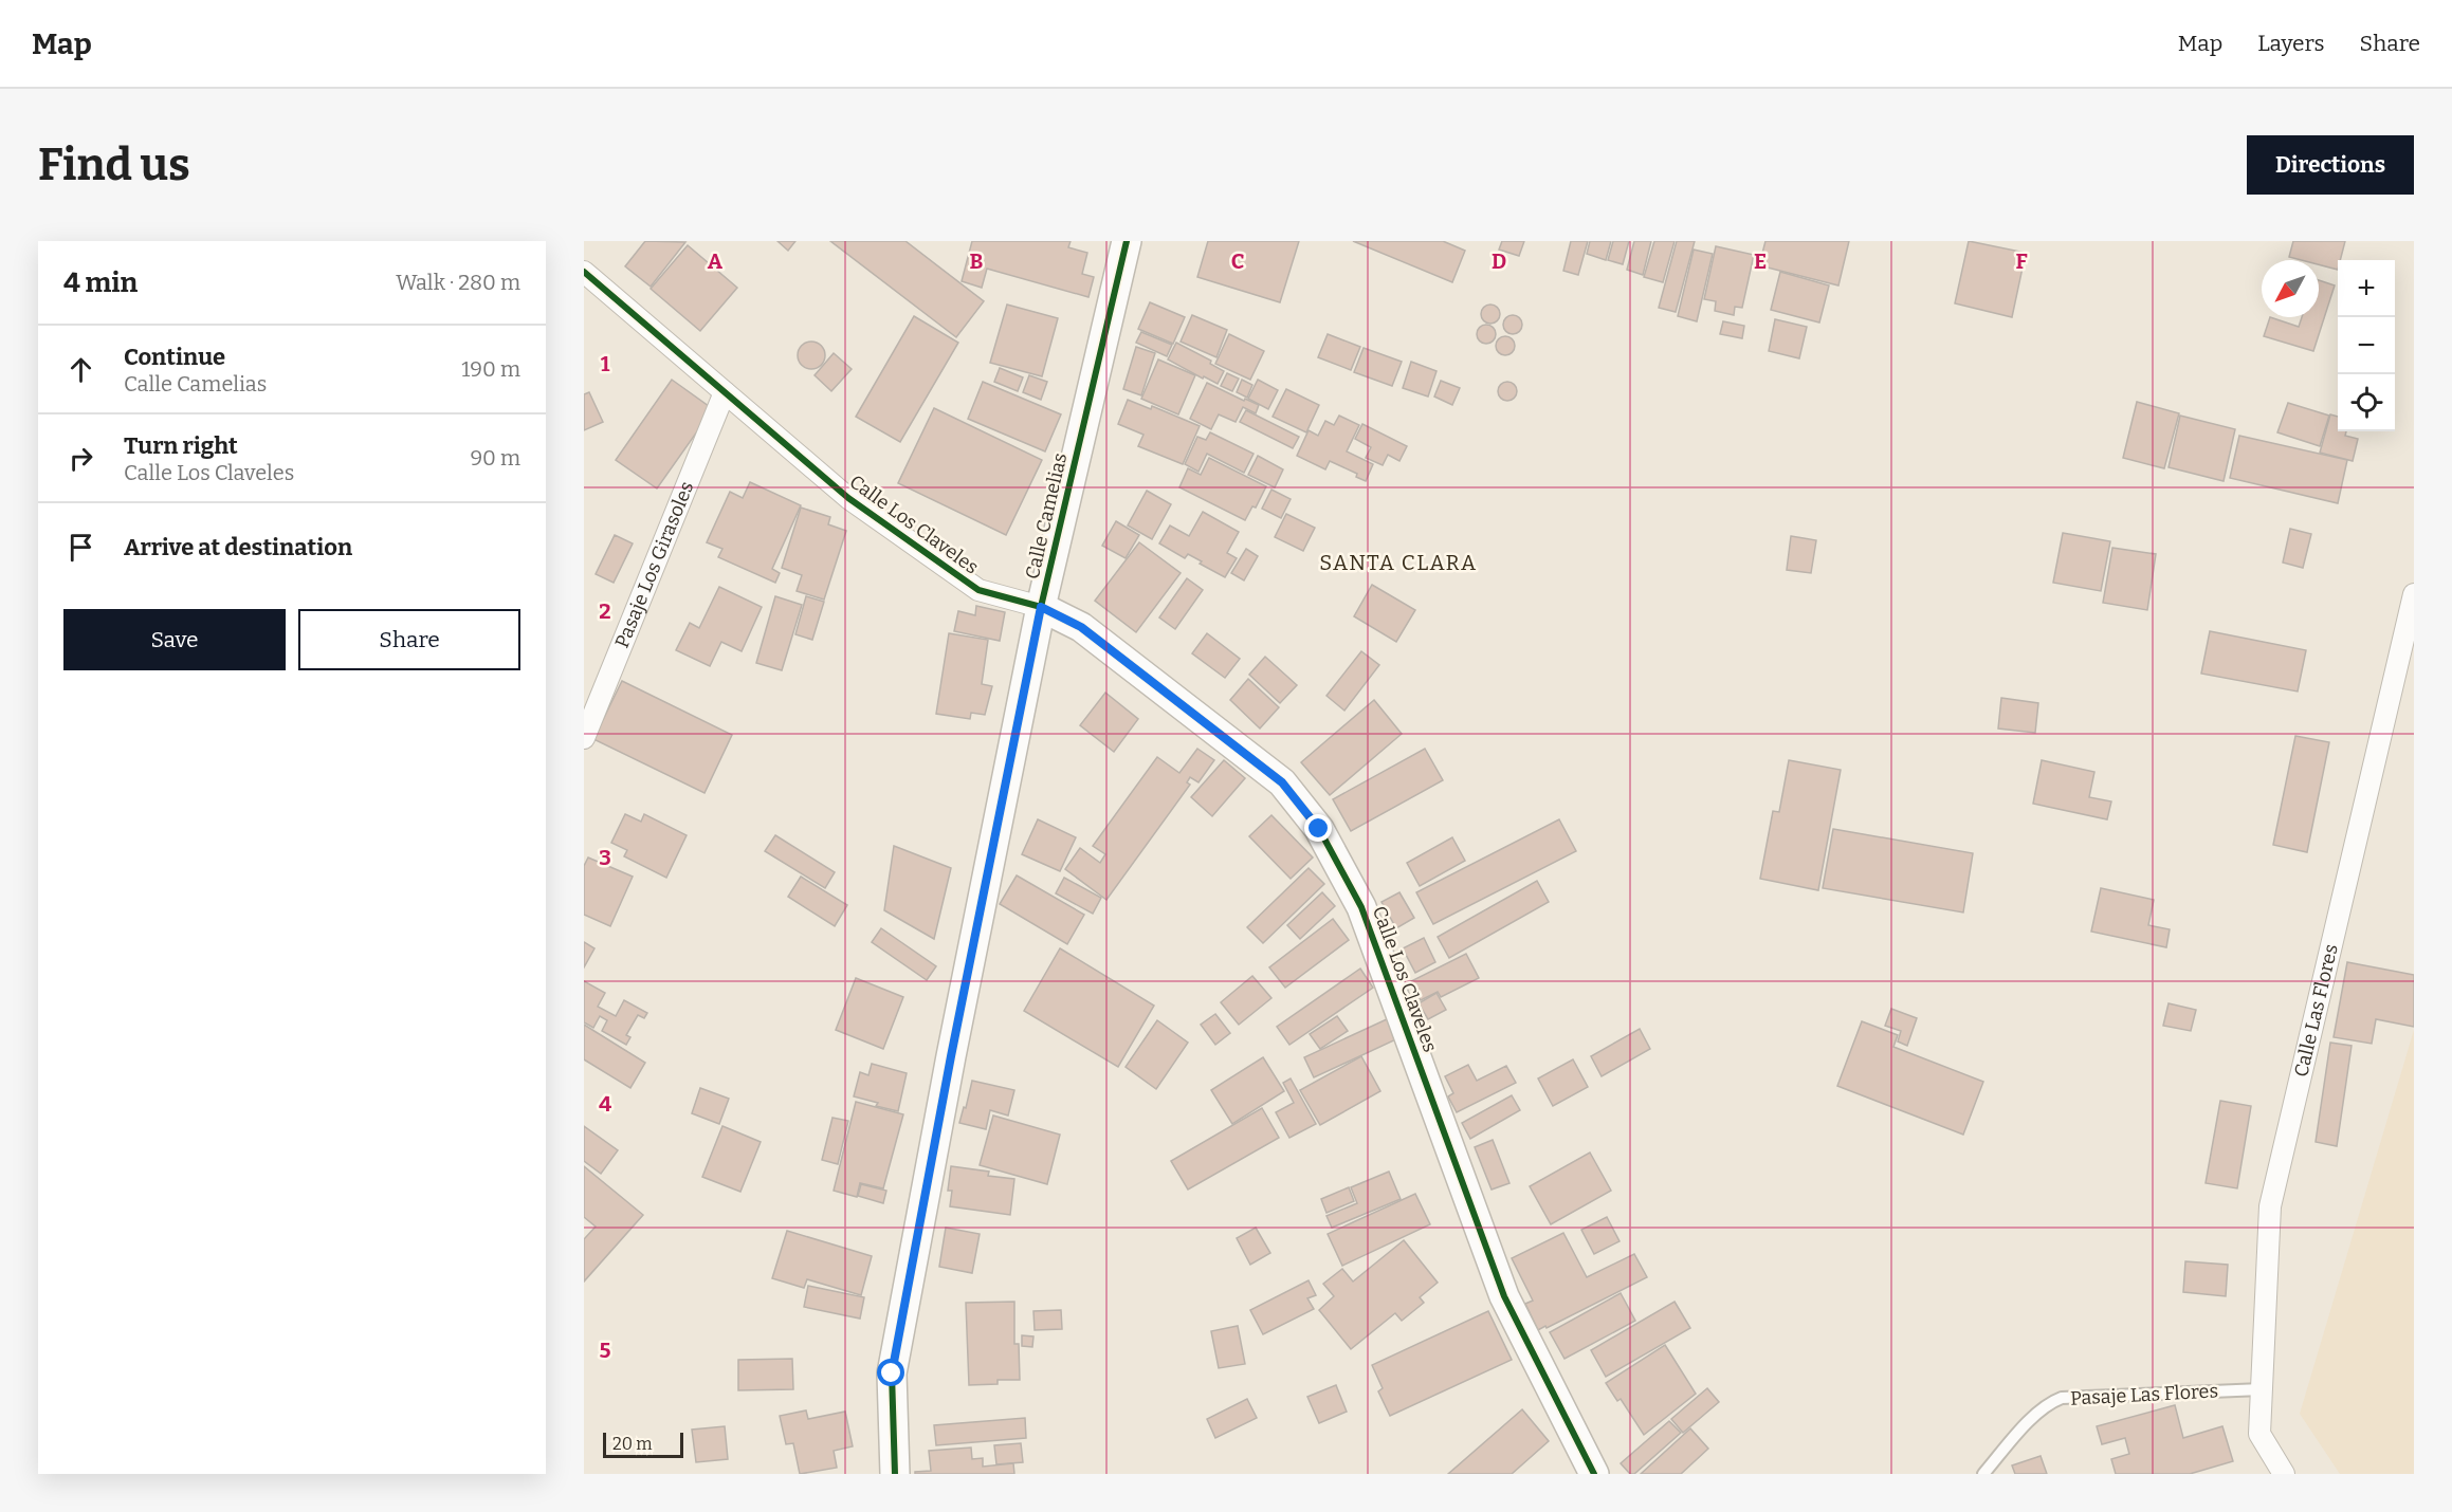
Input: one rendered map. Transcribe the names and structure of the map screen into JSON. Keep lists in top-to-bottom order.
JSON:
{
  "streets": {
    "street": [
      "Calle Camelias",
      "Calle Los Claveles",
      "Pasaje Los Girasoles",
      "Calle Las Flores"
    ],
    "lane": ["Pasaje Las Flores"]
  },
  "crossings": [
    ["Calle Camelias", "Calle Los Claveles"],
    ["Calle Los Claveles", "Pasaje Los Girasoles"],
    ["Calle Las Flores", "Pasaje Las Flores"]
  ],
  "districts": ["SANTA CLARA"],
  "scale_bar": "20 m",
  "north": "bottom left",
  "page": {
    "header": "Map",
    "nav": ["Map", "Layers", "Share"],
    "buttons": [
      "Directions",
      ["Save", "Share"]
    ],
    "title": "Find us",
    "heading": ["4 min", "Walk · 280 m"],
    "map_buttons": ["+", "−"],
    "list": [
      ["Continue", "Calle Camelias", "190 m"],
      ["Turn right", "Calle Los Claveles", "90 m"],
      "Arrive at destination"
    ],
    "scale": "20 m"
  },
  "grid": {
    "columns": [
      "A",
      "B",
      "C",
      "D",
      "E",
      "F"
    ],
    "rows": [
      "1",
      "2",
      "3",
      "4",
      "5"
    ]
  }
}
